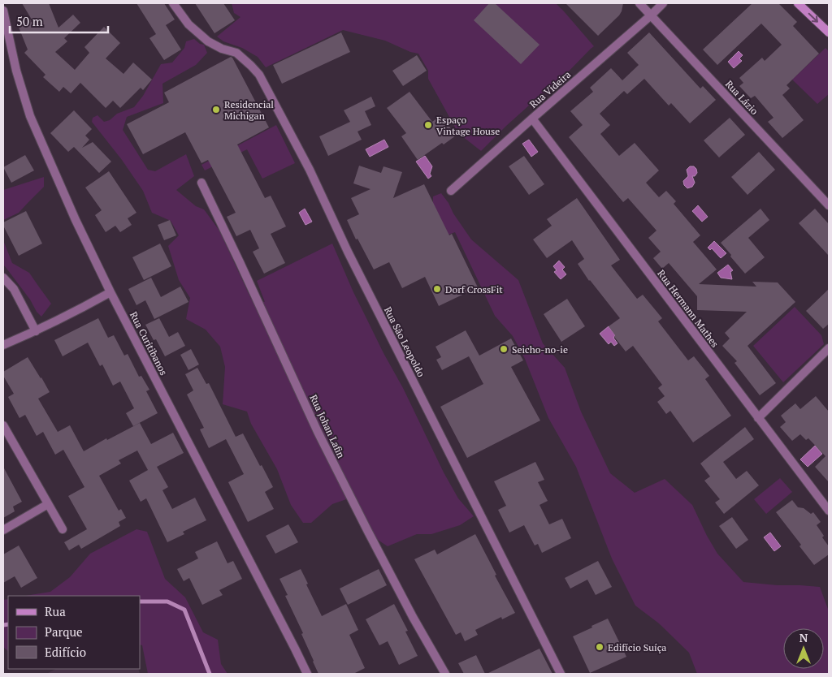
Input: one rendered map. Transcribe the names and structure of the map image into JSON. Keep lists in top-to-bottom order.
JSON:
{
  "streets": {
    "street": [
      "Rua Videira",
      "Rua Lázio",
      "Rua Hermann Mathes",
      "Rua São Leopoldo",
      "Rua Curitibanos",
      "Rua Johan Lafin"
    ]
  },
  "crossings": [
    ["Rua Videira", "Rua Lázio"],
    ["Rua Videira", "Rua Hermann Mathes"]
  ],
  "places": [
    "Residencial Michigan",
    "Espaço Vintage House",
    "Dorf CrossFit",
    "Seicho-no-ie",
    "Edifício Suíça"
  ],
  "legend": ["Rua", "Parque", "Edifício"],
  "scale_bar": "50 m",
  "north": "top"
}
